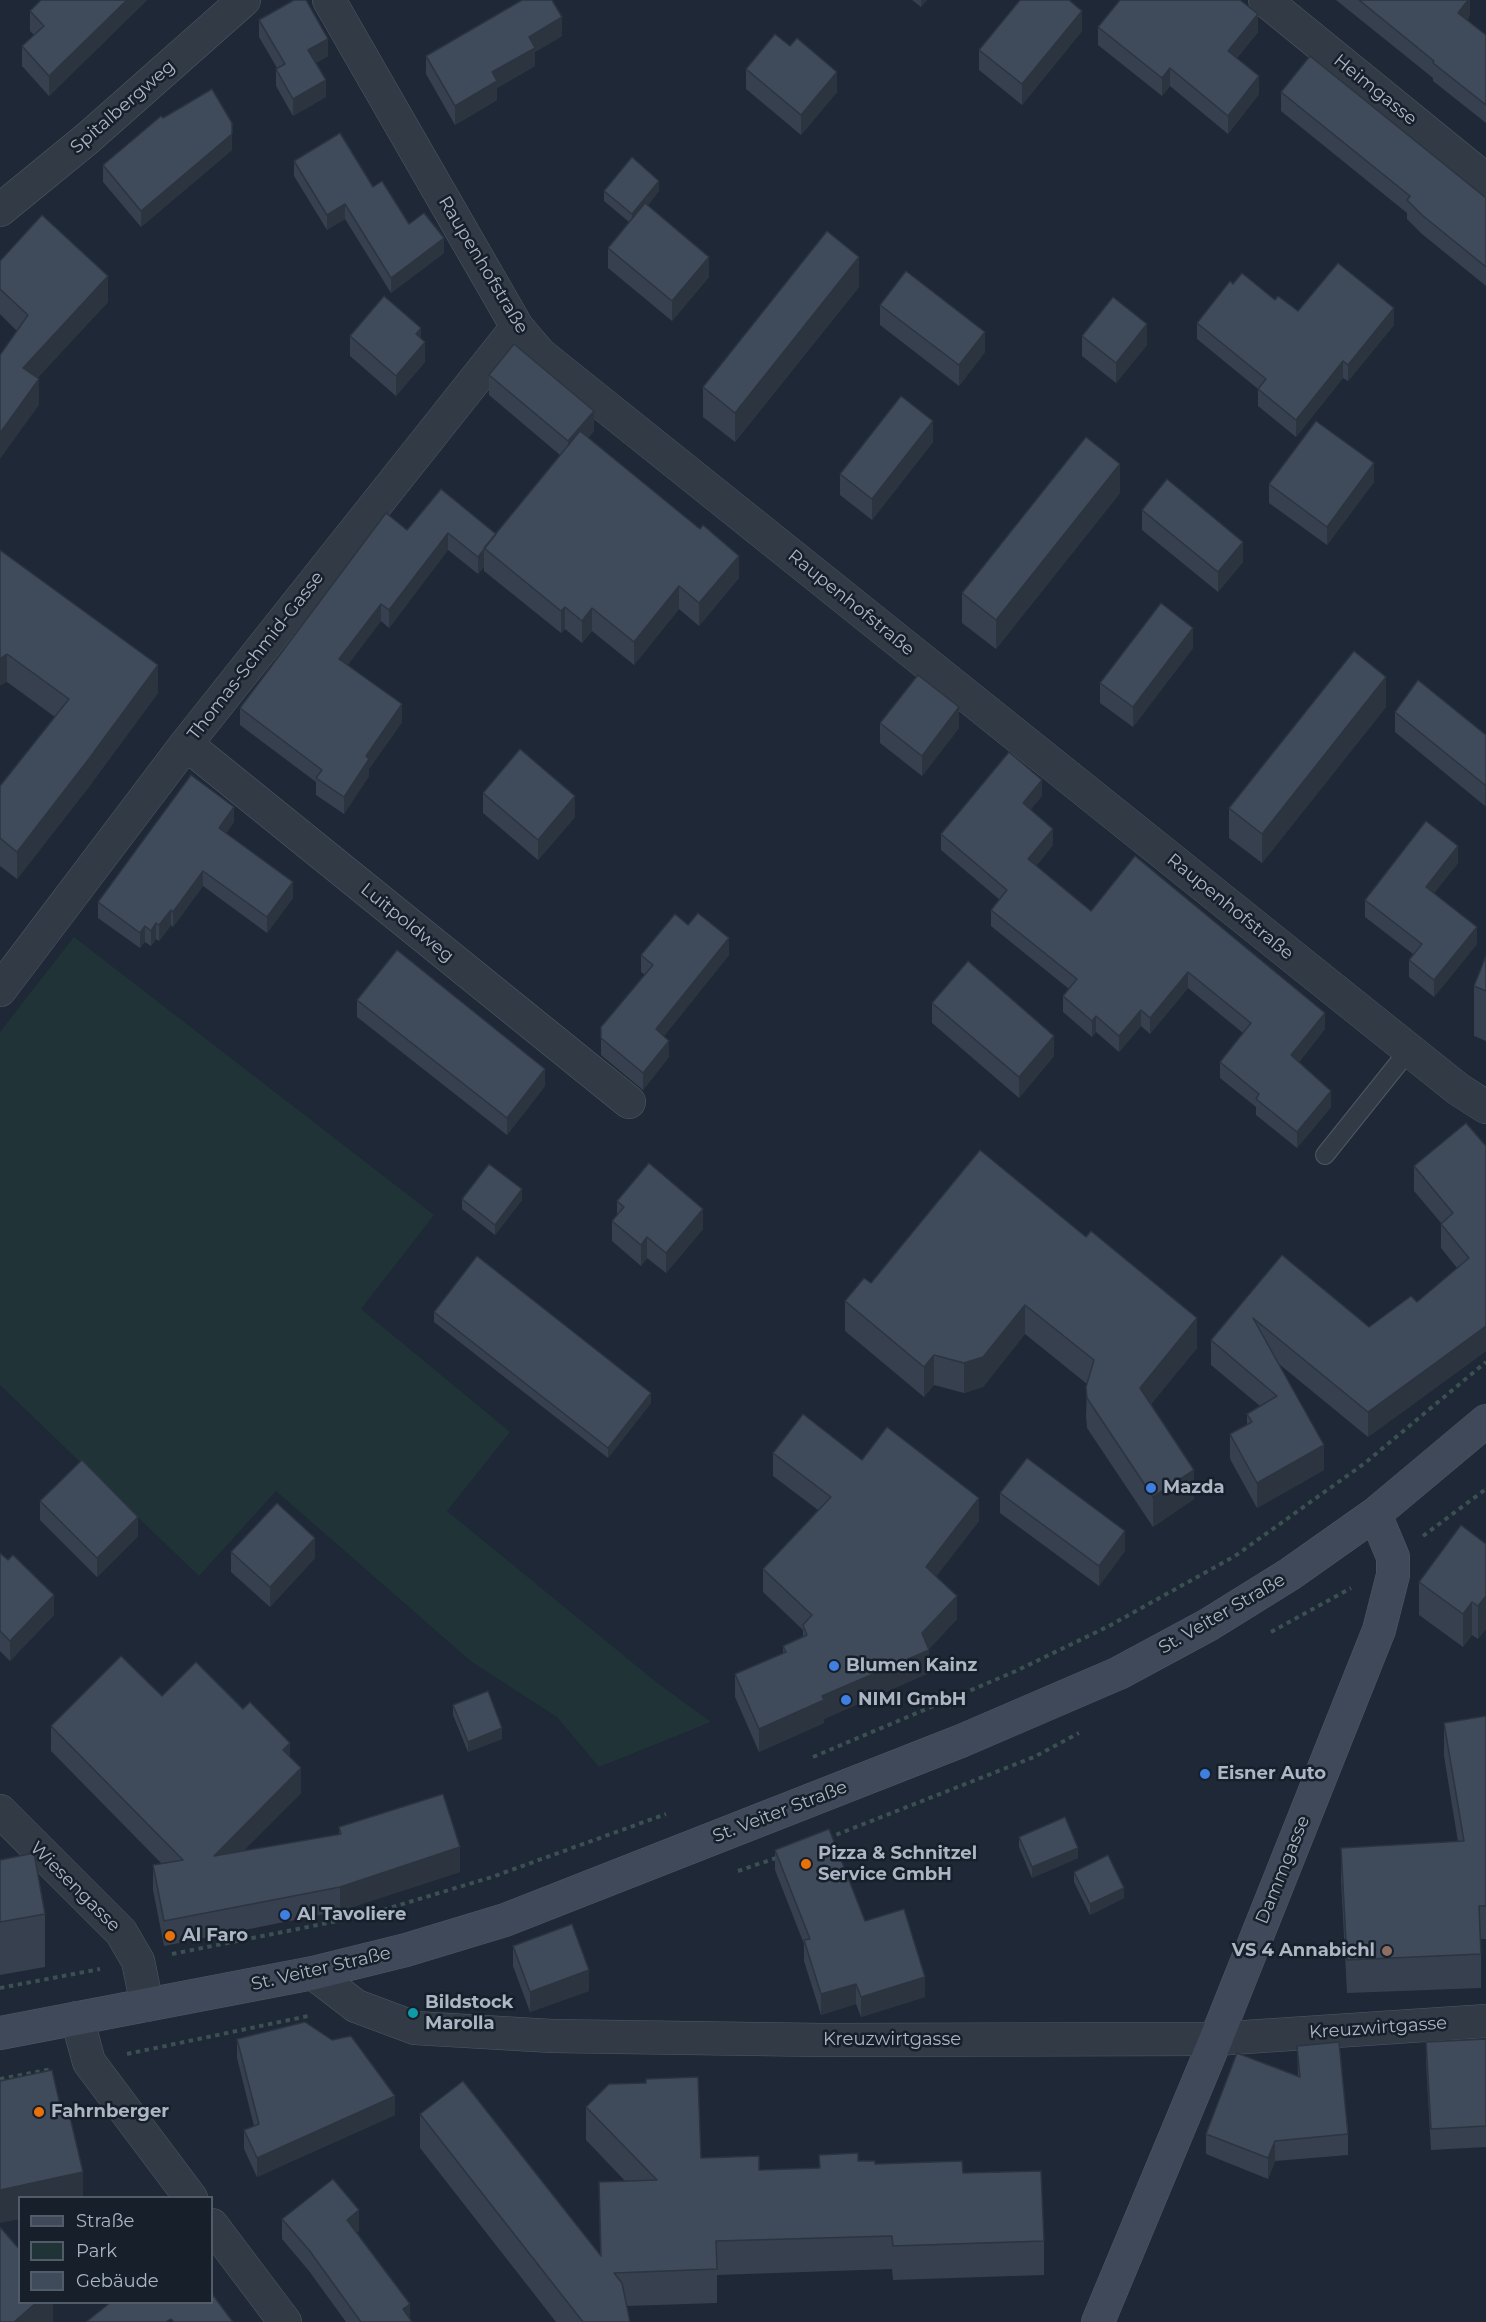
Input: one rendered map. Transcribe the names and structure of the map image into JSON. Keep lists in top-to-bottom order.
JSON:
{
  "streets": {
    "main road": ["St. Veiter Straße", "Dammgasse"],
    "street": [
      "Heimgasse",
      "Spitalbergweg",
      "Raupenhofstraße",
      "Thomas-Schmid-Gasse",
      "Luitpoldweg",
      "Wiesengasse",
      "Kreuzwirtgasse"
    ]
  },
  "crossings": [
    ["Raupenhofstraße", "Thomas-Schmid-Gasse"],
    ["Thomas-Schmid-Gasse", "Luitpoldweg"],
    ["St. Veiter Straße", "Dammgasse"],
    ["St. Veiter Straße", "Wiesengasse"],
    ["St. Veiter Straße", "Kreuzwirtgasse"],
    ["Dammgasse", "Kreuzwirtgasse"]
  ],
  "places": [
    "Mazda",
    "Blumen Kainz",
    "NIMI GmbH",
    "Eisner Auto",
    "Pizza & Schnitzel Service GmbH",
    "Al Tavoliere",
    "Al Faro",
    "VS 4 Annabichl",
    "Bildstock Marolla",
    "Fahrnberger"
  ],
  "legend": ["Straße", "Park", "Gebäude"]
}
